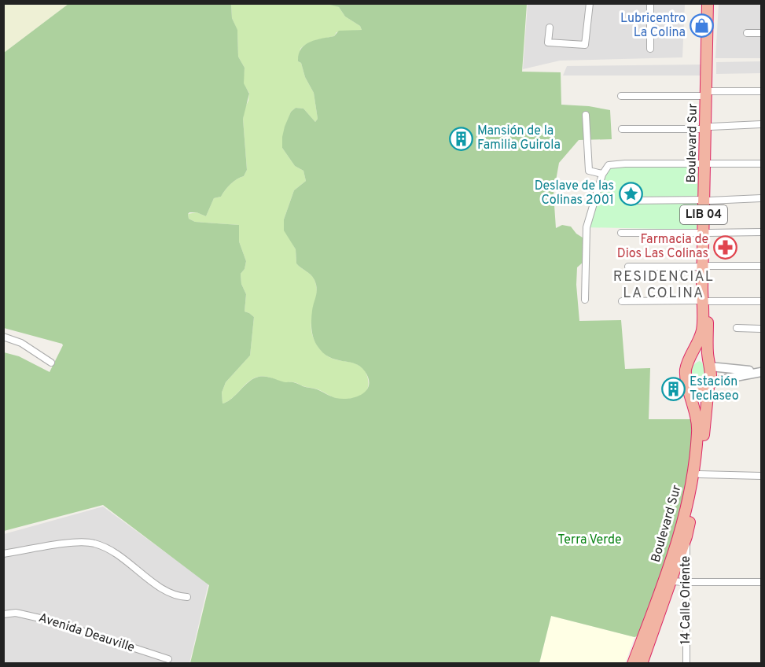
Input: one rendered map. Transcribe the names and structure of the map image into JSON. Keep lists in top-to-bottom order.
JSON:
{
  "streets": {
    "highway": ["Boulevard Sur", "LIB 04"],
    "street": ["14 Calle Oriente", "Avenida Deauville"]
  },
  "crossings": [
    ["Boulevard Sur", "LIB 04"],
    ["Boulevard Sur", "14 Calle Oriente"]
  ],
  "districts": ["RESIDENCIAL LA COLINA"],
  "parks": ["Terra Verde"],
  "places": {
    "shop": ["Lubricentro La Colina"],
    "building": ["Mansión de la Familia Guirola", "Estación Teclaseo"],
    "place": ["Deslave de las Colinas 2001"],
    "pharmacy": ["Farmacia de Dios Las Colinas"]
  }
}
